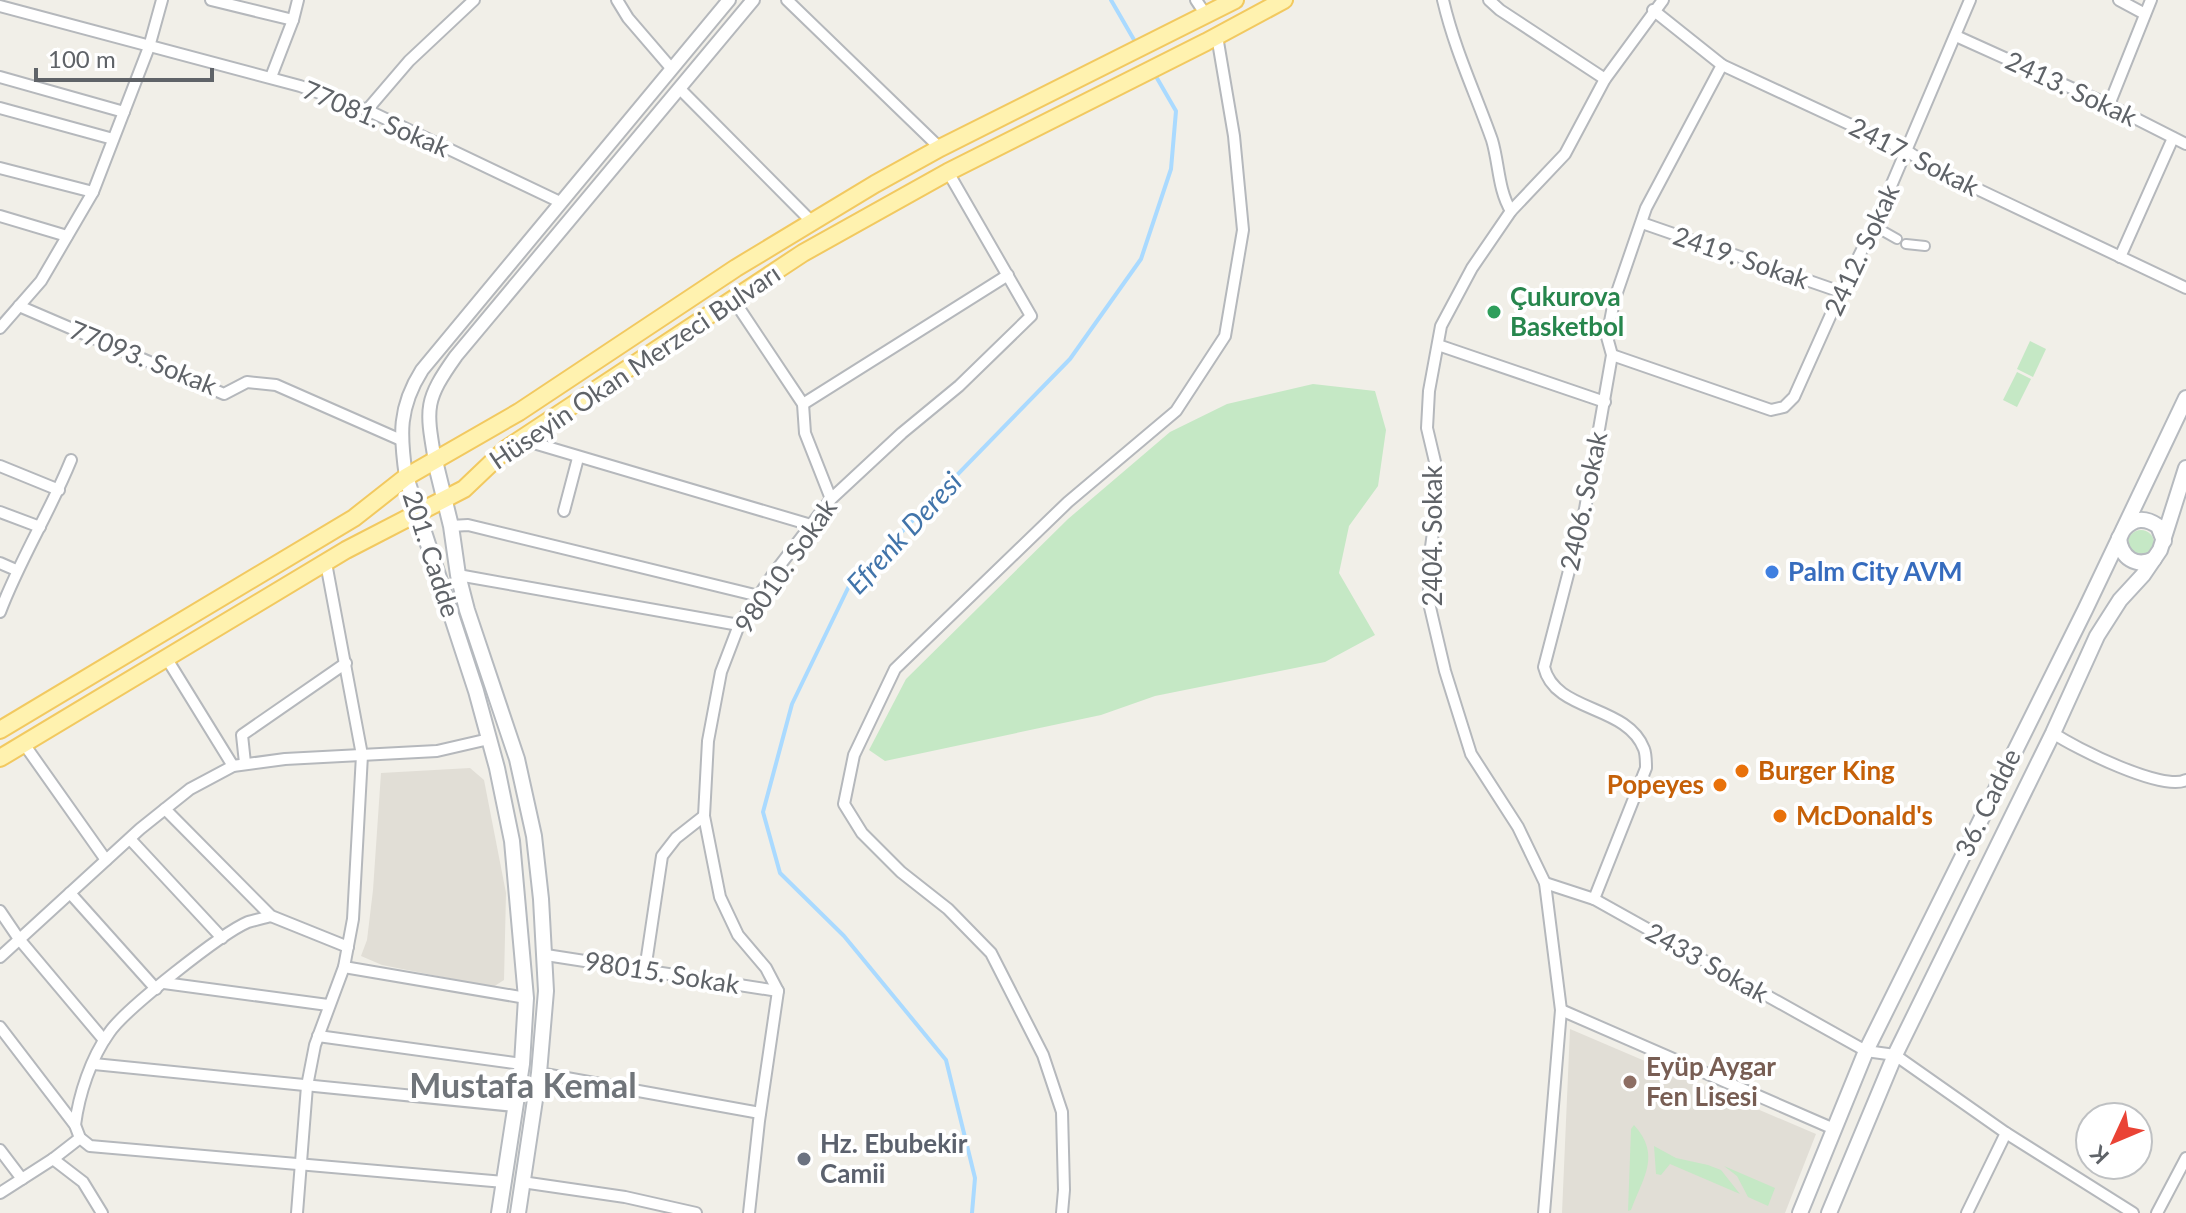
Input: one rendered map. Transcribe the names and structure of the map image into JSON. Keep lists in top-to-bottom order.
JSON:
{
  "streets": {
    "main road": ["Hüseyin Okan Merzeci Bulvarı", "201. Cadde", "36. Cadde"],
    "street": [
      "2413. Sokak",
      "77081. Sokak",
      "2417. Sokak",
      "2412. Sokak",
      "2419. Sokak",
      "77093. Sokak",
      "2406. Sokak",
      "2404. Sokak",
      "98010. Sokak",
      "2433 Sokak",
      "98015. Sokak"
    ]
  },
  "crossings": [
    ["2413. Sokak", "2412. Sokak"],
    ["77081. Sokak", "201. Cadde"],
    ["2417. Sokak", "2412. Sokak"],
    ["2417. Sokak", "2406. Sokak"],
    ["2417. Sokak", "2404. Sokak"],
    ["2412. Sokak", "2419. Sokak"],
    ["2412. Sokak", "2406. Sokak"],
    ["2419. Sokak", "2406. Sokak"],
    ["77093. Sokak", "201. Cadde"],
    ["Hüseyin Okan Merzeci Bulvarı", "201. Cadde"],
    ["2406. Sokak", "2433 Sokak"],
    ["2404. Sokak", "2433 Sokak"],
    ["201. Cadde", "98015. Sokak"],
    ["98010. Sokak", "98015. Sokak"],
    ["36. Cadde", "2433 Sokak"]
  ],
  "districts": ["Mustafa Kemal"],
  "water": ["Efrenk Deresi"],
  "places": [
    "Çukurova Basketbol",
    "Palm City AVM",
    "Burger King",
    "Popeyes",
    "McDonald's",
    "Eyüp Aygar Fen Lisesi",
    "Hz. Ebubekir Camii"
  ],
  "scale_bar": "100 m",
  "north": "bottom left"
}
